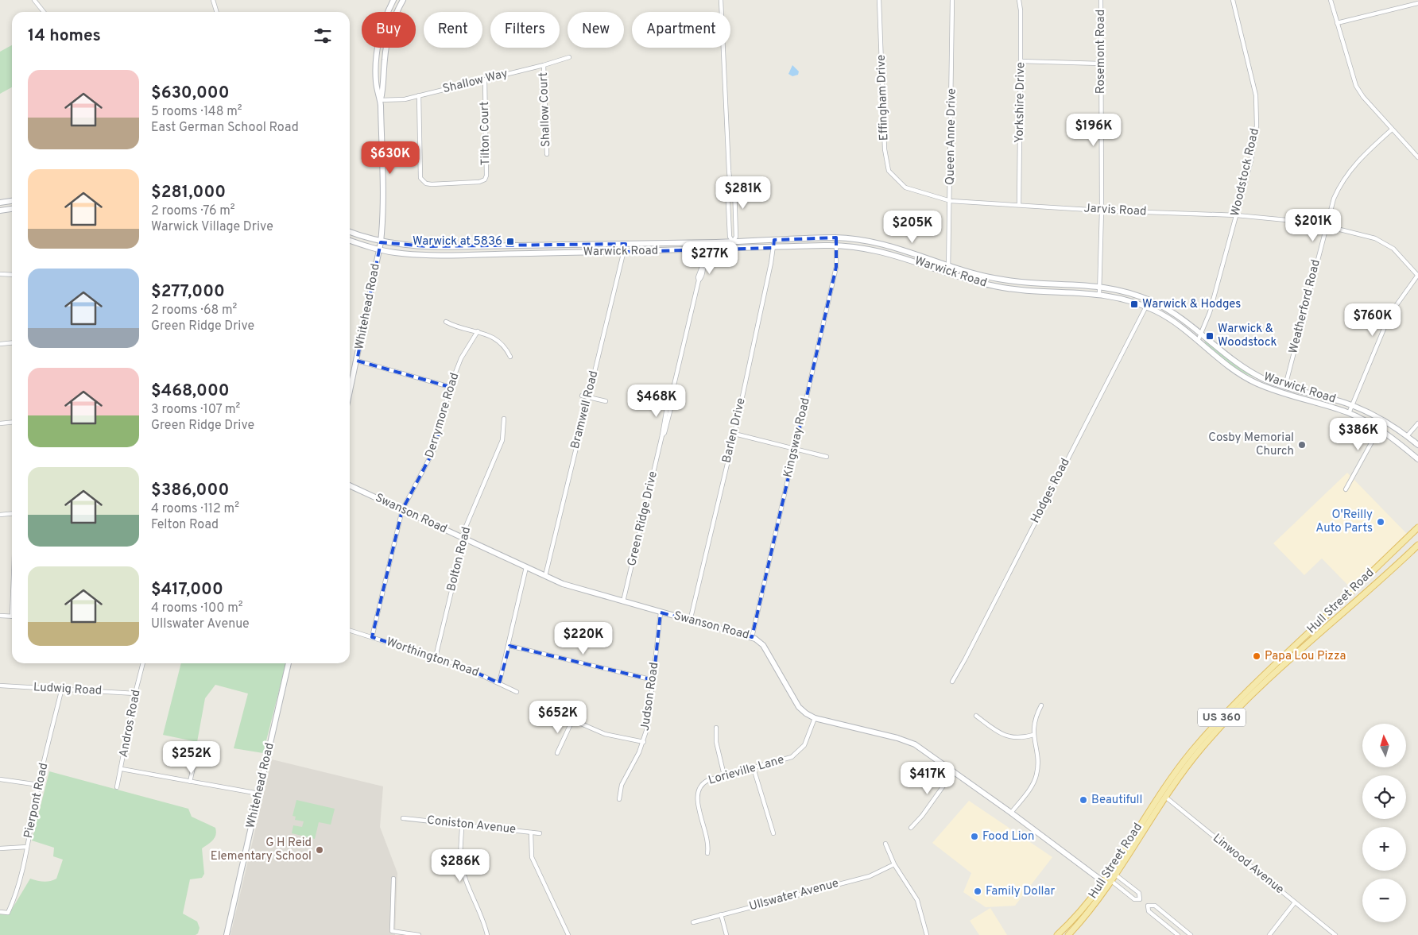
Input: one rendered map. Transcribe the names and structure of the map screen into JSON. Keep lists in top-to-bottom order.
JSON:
{
  "streets": {
    "main road": [
      "Warwick Road",
      "Whitehead Road",
      "Swanson Road",
      "Hull Street Road",
      "US 360"
    ],
    "street": [
      "Rosemont Road",
      "Shallow Way",
      "Effingham Drive",
      "Yorkshire Drive",
      "Shallow Court",
      "Tilton Court",
      "Queen Anne Drive",
      "Woodstock Road",
      "Jarvis Road",
      "Weatherford Road",
      "Bramwell Road",
      "Derrymore Road",
      "Barlen Drive",
      "Kingsway Road",
      "Hodges Road",
      "Green Ridge Drive",
      "Bolton Road",
      "Worthington Road",
      "Ludwig Road",
      "Judson Road",
      "Andros Road",
      "Lorieville Lane",
      "Pierpont Road",
      "Coniston Avenue",
      "Linwood Avenue",
      "Ullswater Avenue"
    ]
  },
  "crossings": [
    ["Rosemont Road", "Jarvis Road"],
    ["Rosemont Road", "Warwick Road"],
    ["Shallow Way", "Shallow Court"],
    ["Shallow Way", "Tilton Court"],
    ["Shallow Way", "Whitehead Road"],
    ["Effingham Drive", "Jarvis Road"],
    ["Yorkshire Drive", "Jarvis Road"],
    ["Queen Anne Drive", "Jarvis Road"],
    ["Queen Anne Drive", "Warwick Road"],
    ["Woodstock Road", "Jarvis Road"],
    ["Woodstock Road", "Warwick Road"],
    ["Jarvis Road", "Weatherford Road"],
    ["Warwick Road", "Whitehead Road"],
    ["Warwick Road", "Weatherford Road"],
    ["Warwick Road", "Bramwell Road"],
    ["Warwick Road", "Barlen Drive"],
    ["Warwick Road", "Kingsway Road"],
    ["Warwick Road", "Hodges Road"],
    ["Warwick Road", "Green Ridge Drive"],
    ["Bramwell Road", "Swanson Road"],
    ["Derrymore Road", "Swanson Road"],
    ["Derrymore Road", "Worthington Road"],
    ["Barlen Drive", "Swanson Road"],
    ["Kingsway Road", "Swanson Road"],
    ["Swanson Road", "Green Ridge Drive"],
    ["Swanson Road", "Bolton Road"],
    ["Swanson Road", "Hull Street Road"],
    ["Swanson Road", "Judson Road"],
    ["Swanson Road", "Lorieville Lane"],
    ["Bolton Road", "Worthington Road"],
    ["Hull Street Road", "Linwood Avenue"],
    ["Ludwig Road", "Andros Road"],
    ["Ludwig Road", "Pierpont Road"]
  ],
  "places": {
    "transit": ["Warwick at 5836", "Warwick & Hodges", "Warwick & Woodstock"],
    "other": [
      "Cosby Memorial Church",
      "O'Reilly Auto Parts",
      "Papa Lou Pizza",
      "Beautifull",
      "Food Lion",
      "G H Reid Elementary School",
      "Family Dollar"
    ]
  },
  "north": "top",
  "page": {
    "chip": [
      "Buy",
      "Rent",
      "Filters",
      "New",
      "Apartment"
    ],
    "heading": "14 homes",
    "list": [
      {
        "name": "$630,000",
        "note": "5 rooms · 148 m² · East German School Road"
      },
      {
        "name": "$281,000",
        "note": "2 rooms · 76 m² · Warwick Village Drive"
      },
      {
        "name": "$277,000",
        "note": "2 rooms · 68 m² · Green Ridge Drive"
      },
      {
        "name": "$468,000",
        "note": "3 rooms · 107 m² · Green Ridge Drive"
      },
      {
        "name": "$386,000",
        "note": "4 rooms · 112 m² · Felton Road"
      },
      {
        "name": "$417,000",
        "note": "4 rooms · 100 m² · Ullswater Avenue"
      }
    ],
    "price": [
      "$196K",
      "$630K",
      "$281K",
      "$201K",
      "$205K",
      "$277K",
      "$760K",
      "$468K",
      "$386K",
      "$220K",
      "$652K",
      "$252K",
      "$417K",
      "$286K"
    ],
    "map_buttons": ["+", "−"]
  }
}
